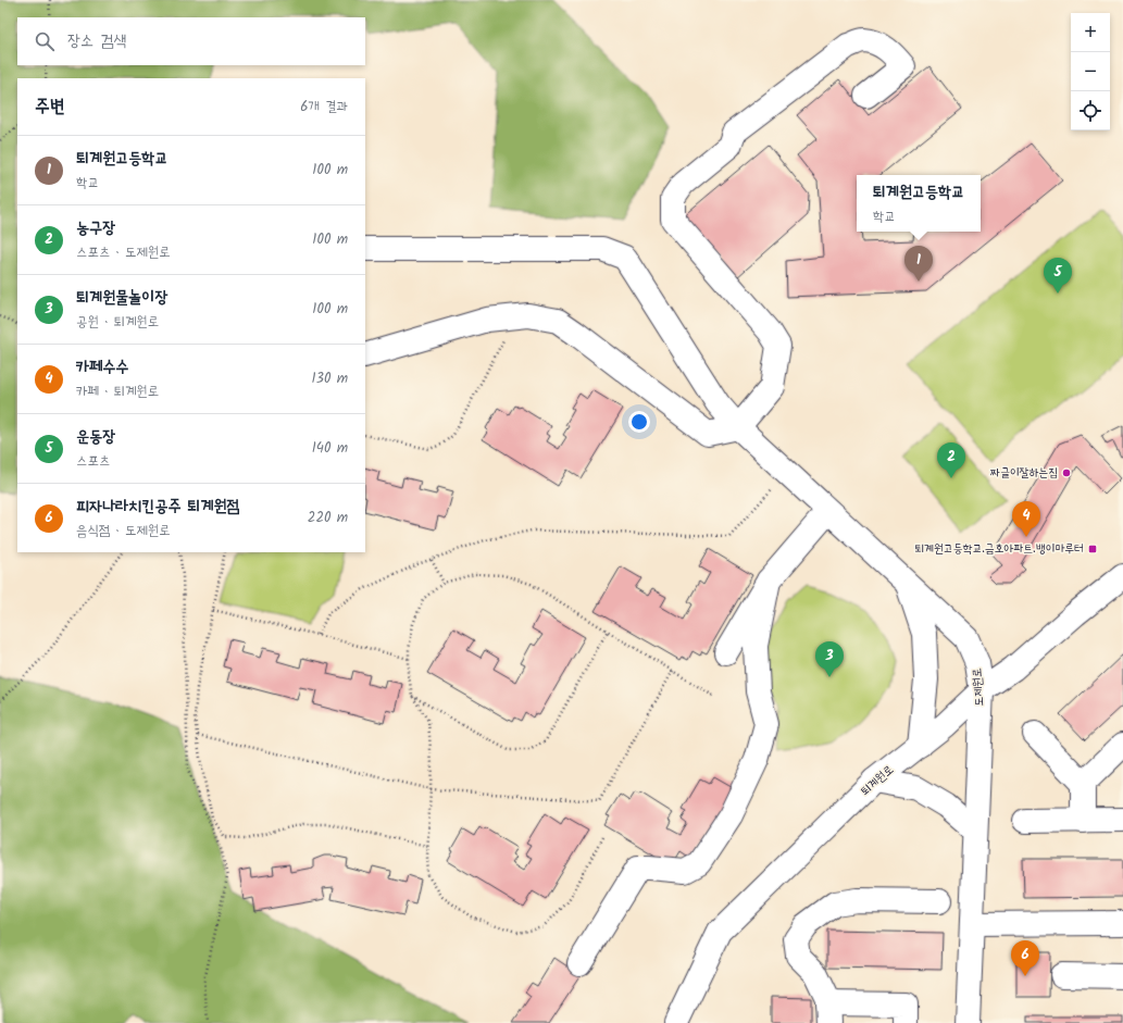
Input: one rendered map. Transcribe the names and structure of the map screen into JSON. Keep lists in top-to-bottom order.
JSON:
{
  "streets": {
    "street": ["도제원로", "퇴계원로"]
  },
  "crossings": [
    ["도제원로", "퇴계원로"]
  ],
  "places": {
    "other": ["짜글이잘하는집"],
    "transit": ["퇴계원고등학교.금호아파트.뱅이마루터"]
  },
  "page": {
    "map_buttons": ["+", "−"],
    "search": "장소 검색",
    "heading": ["주변", "6개 결과"],
    "list": [
      {
        "mark": "1",
        "name": "퇴계원고등학교",
        "note": "학교",
        "value": "100 m"
      },
      {
        "mark": "2",
        "name": "농구장",
        "note": "스포츠 · 도제원로",
        "value": "100 m"
      },
      {
        "mark": "3",
        "name": "퇴계원물놀이장",
        "note": "공원 · 퇴계원로",
        "value": "100 m"
      },
      {
        "mark": "4",
        "name": "카페수수",
        "note": "카페 · 퇴계원로",
        "value": "130 m"
      },
      {
        "mark": "5",
        "name": "운동장",
        "note": "스포츠",
        "value": "140 m"
      },
      {
        "mark": "6",
        "name": "피자나라치킨공주 퇴계원점",
        "note": "음식점 · 도제원로",
        "value": "220 m"
      }
    ],
    "popup": ["퇴계원고등학교", "학교"],
    "pins": [
      "1",
      "5",
      "2",
      "4",
      "3",
      "6"
    ]
  }
}
